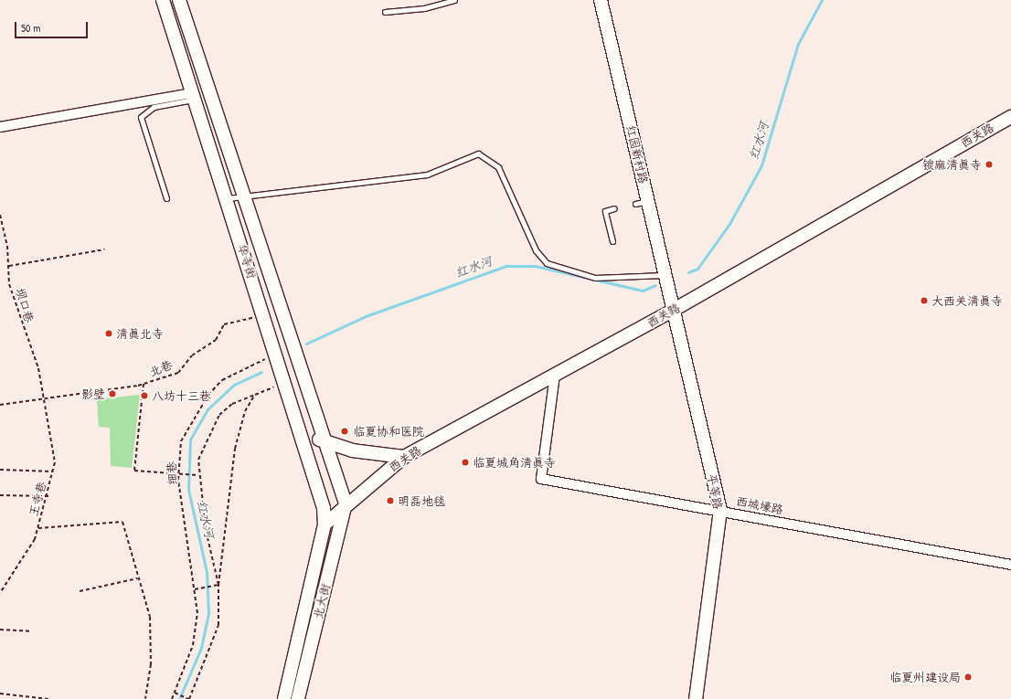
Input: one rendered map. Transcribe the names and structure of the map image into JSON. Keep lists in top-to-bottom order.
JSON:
{
  "streets": {
    "main road": [
      "西关路",
      "红园新村路",
      "华寺街",
      "平等路",
      "北大街"
    ],
    "street": ["西城壕路"],
    "path": [
      "坝口巷",
      "北巷",
      "细巷",
      "王寺巷"
    ]
  },
  "crossings": [
    ["西关路", "红园新村路"],
    ["西关路", "华寺街"],
    ["西关路", "平等路"],
    ["西关路", "西城壕路"],
    ["西关路", "北大街"],
    ["红园新村路", "平等路"],
    ["华寺街", "北巷"],
    ["华寺街", "细巷"],
    ["华寺街", "北大街"],
    ["坝口巷", "北巷"],
    ["坝口巷", "王寺巷"],
    ["北巷", "王寺巷"],
    ["平等路", "西城壕路"]
  ],
  "water": ["红水河"],
  "places": [
    "锁麻清真寺",
    "大西关清真寺",
    "清真北寺",
    "影壁",
    "八坊十三巷",
    "临夏协和医院",
    "临夏城角清真寺",
    "明磊地毯",
    "临夏州建设局"
  ],
  "scale_bar": "50 m"
}
